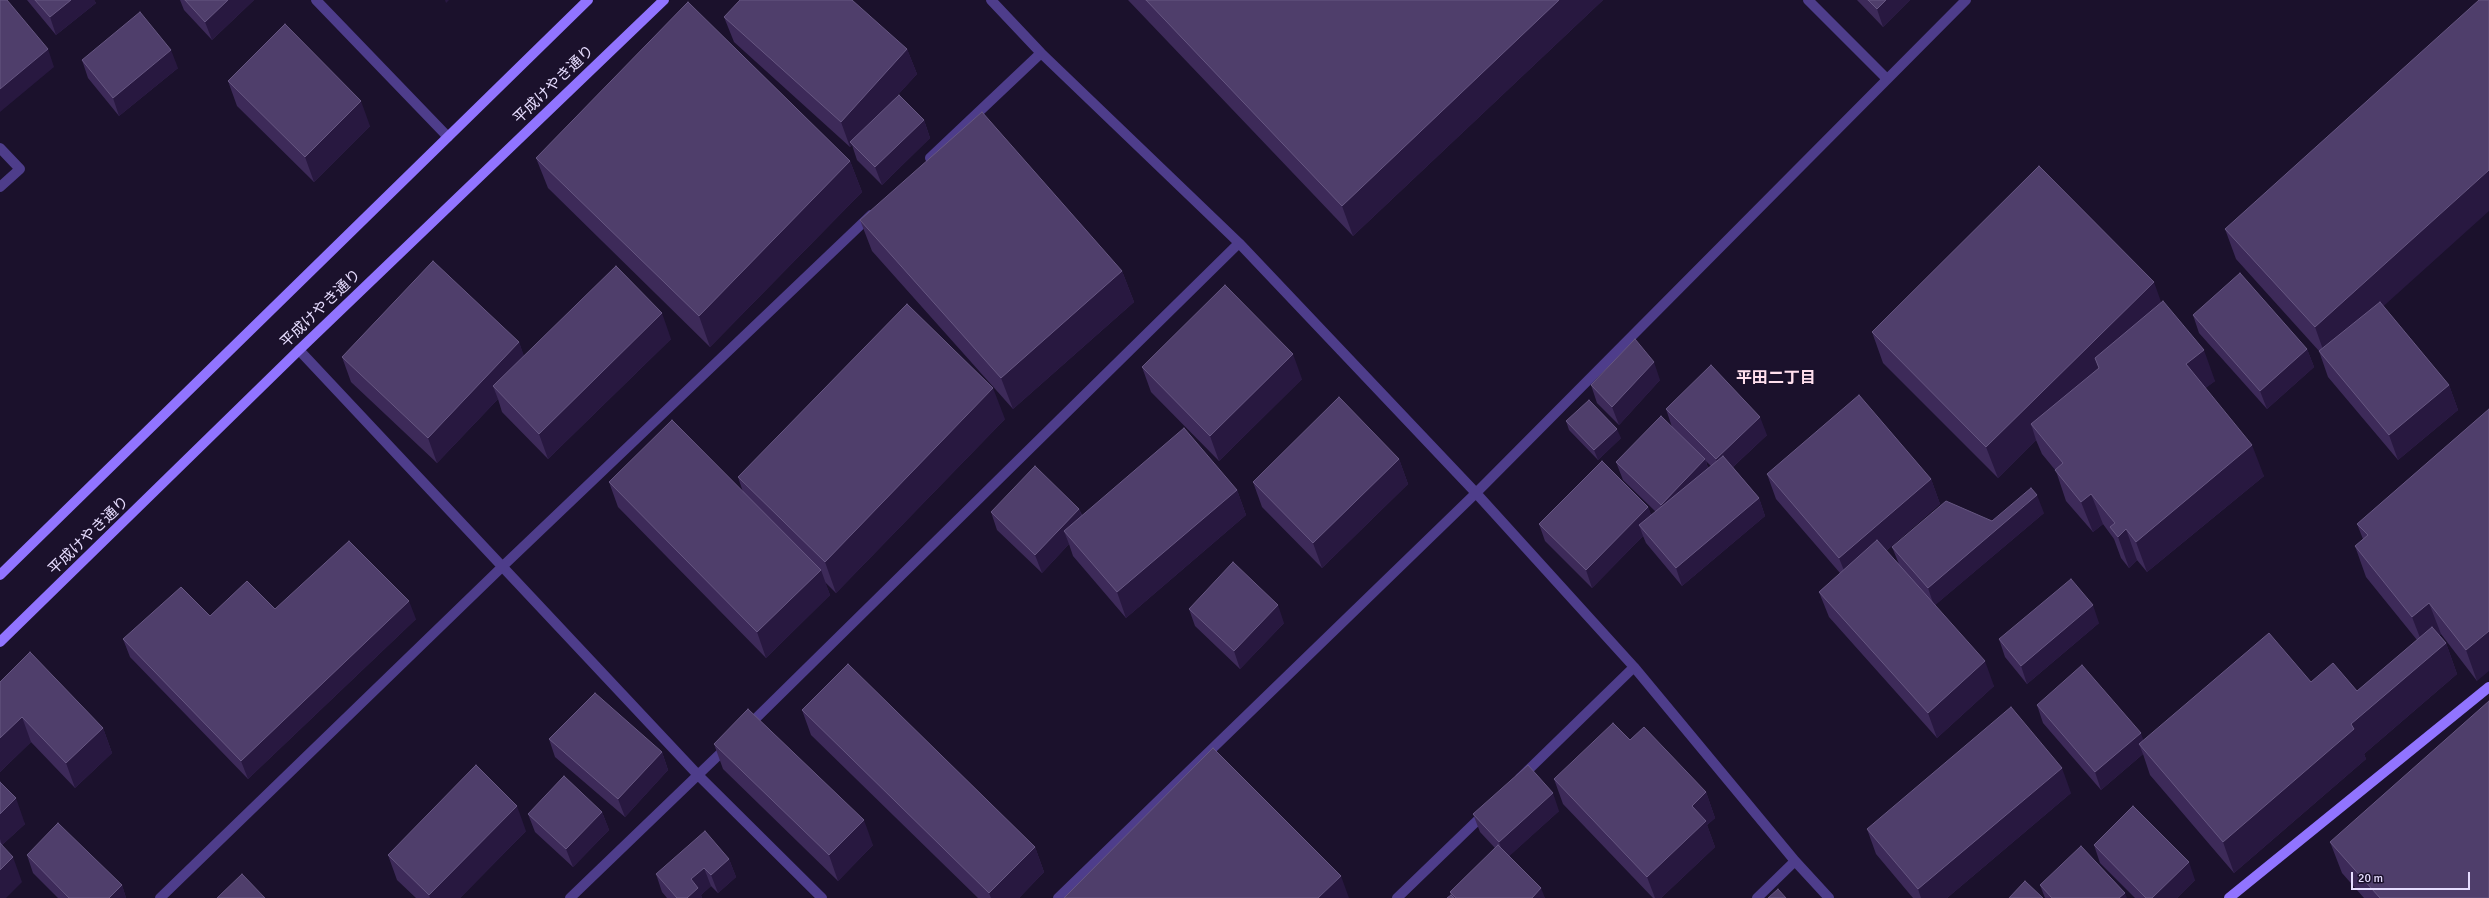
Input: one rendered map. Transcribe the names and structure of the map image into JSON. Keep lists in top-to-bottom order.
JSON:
{
  "streets": {
    "street": ["平成けやき通り"]
  },
  "districts": ["平田二丁目"],
  "scale_bar": "20 m"
}
